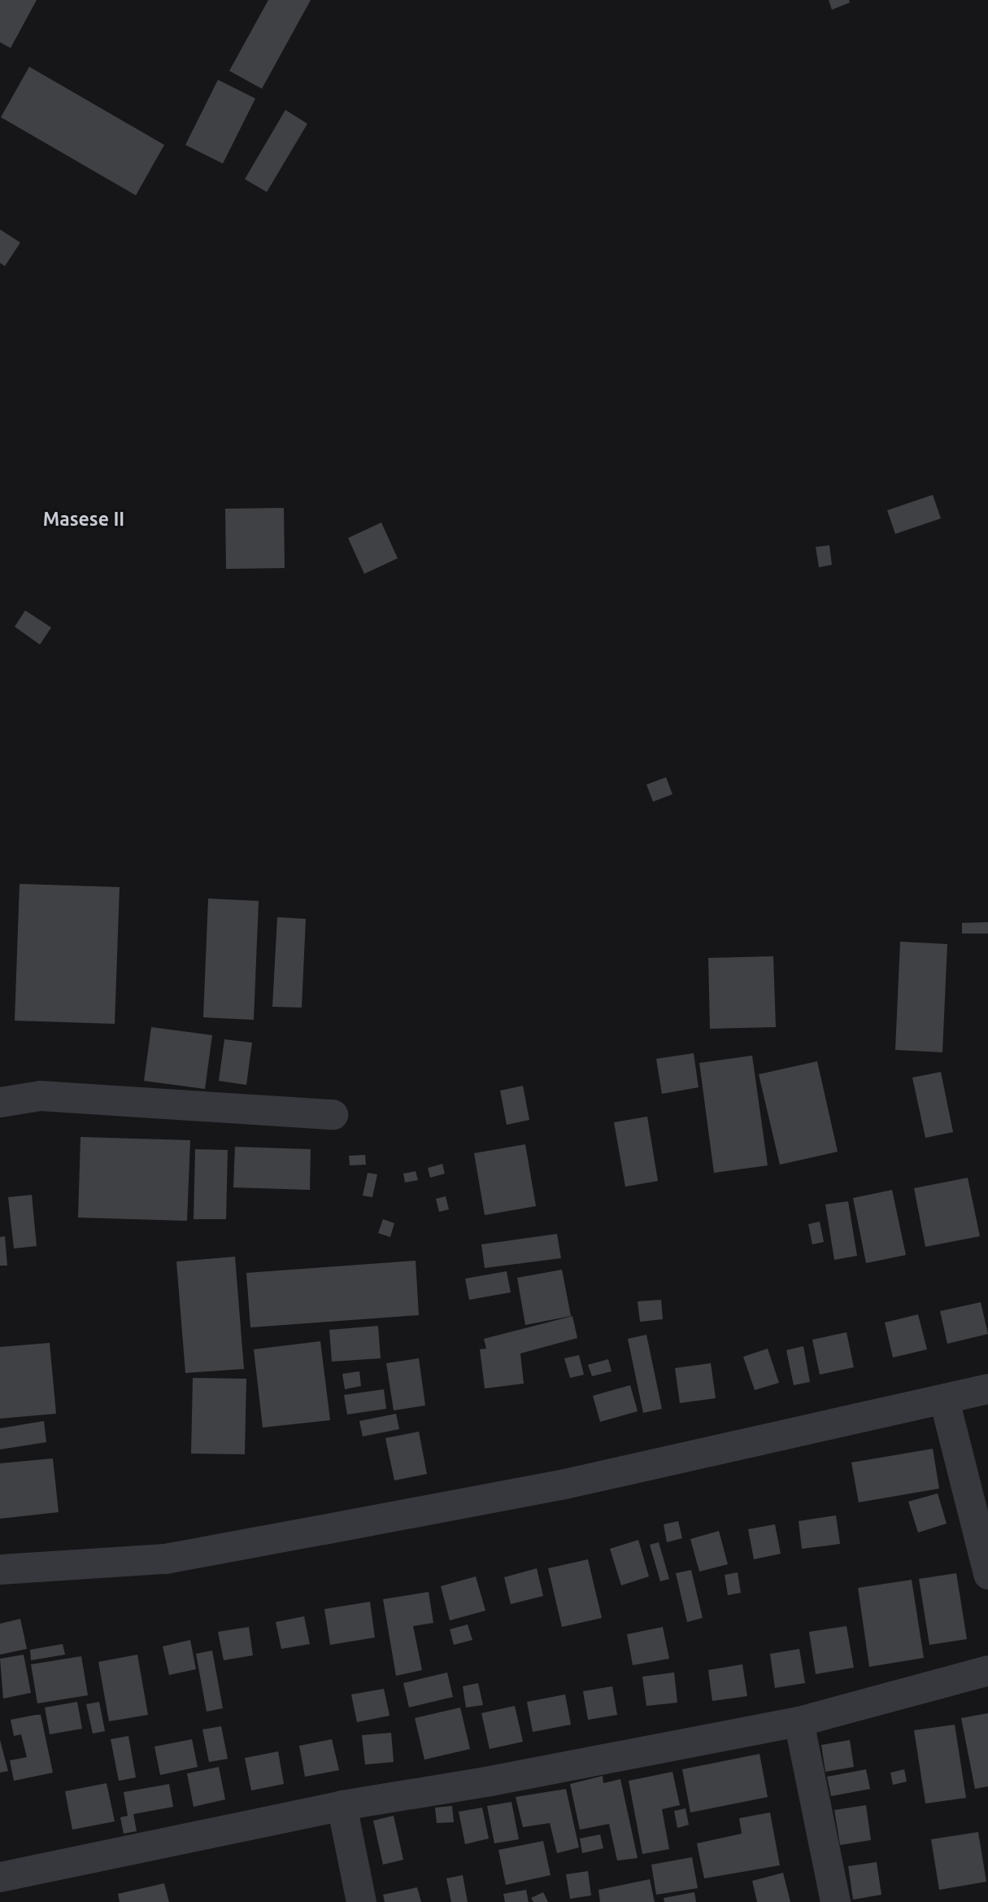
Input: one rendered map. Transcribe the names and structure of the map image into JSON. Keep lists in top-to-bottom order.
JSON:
{
  "districts": ["Masese II"]
}
